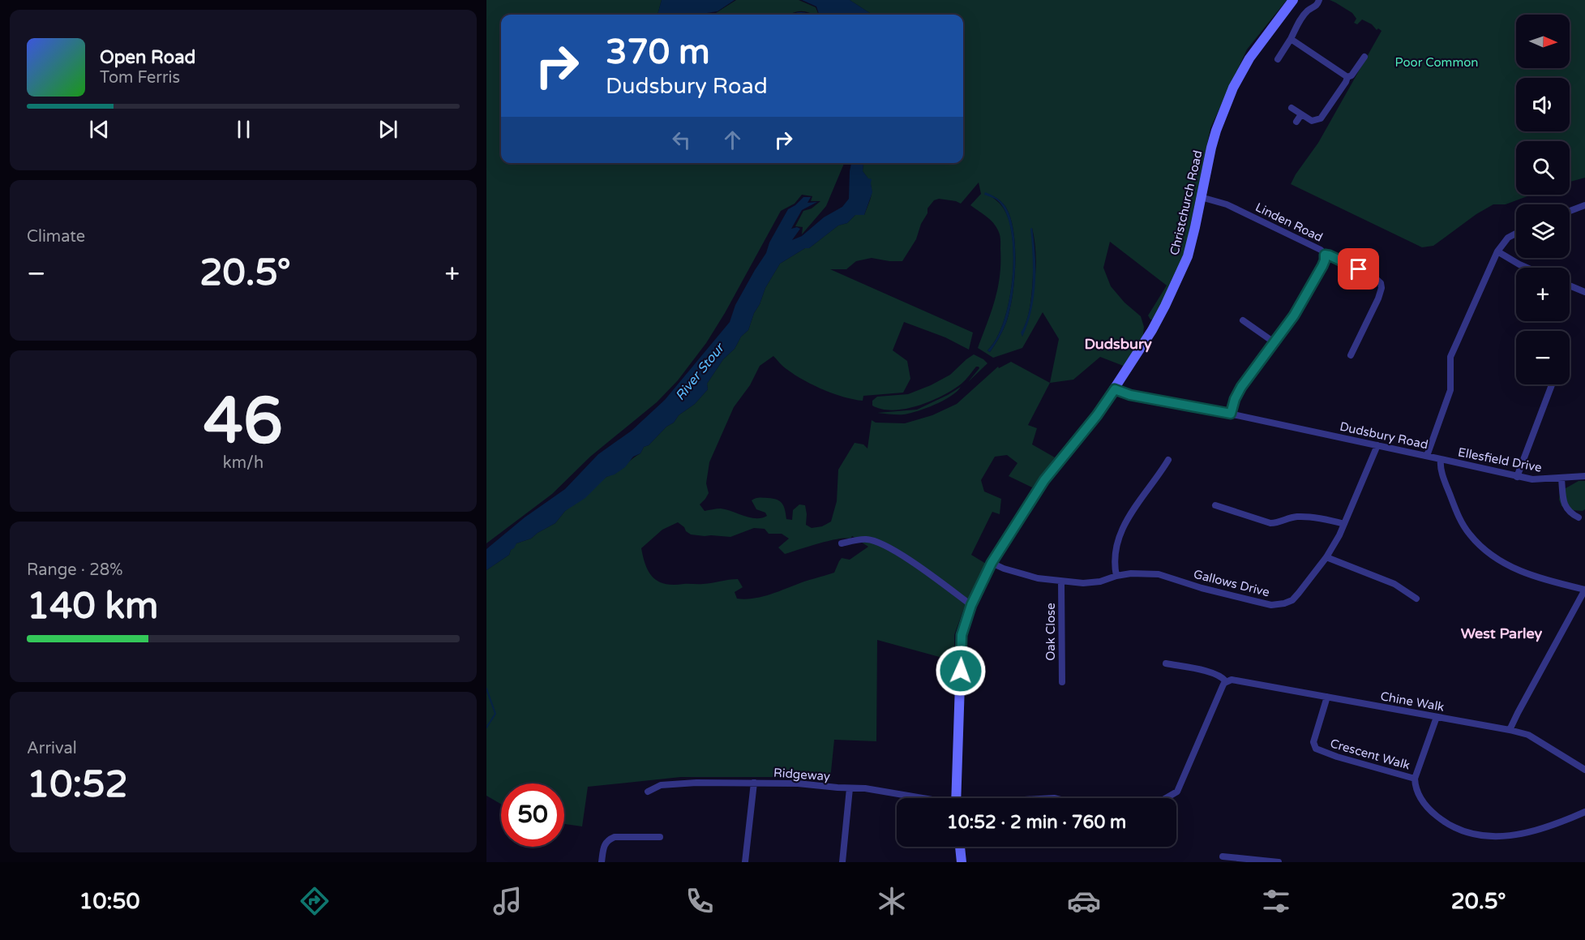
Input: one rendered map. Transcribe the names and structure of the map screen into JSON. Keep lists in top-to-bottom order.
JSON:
{
  "streets": {
    "main road": ["Christchurch Road"],
    "street": [
      "Linden Road",
      "Dudsbury Road",
      "Ellesfield Drive",
      "Gallows Drive",
      "Oak Close",
      "Chine Walk",
      "Crescent Walk",
      "Ridgeway"
    ]
  },
  "crossings": [
    ["Christchurch Road", "Linden Road"],
    ["Christchurch Road", "Dudsbury Road"],
    ["Christchurch Road", "Gallows Drive"],
    ["Linden Road", "Dudsbury Road"],
    ["Dudsbury Road", "Ellesfield Drive"],
    ["Dudsbury Road", "Gallows Drive"],
    ["Gallows Drive", "Oak Close"],
    ["Chine Walk", "Crescent Walk"]
  ],
  "districts": ["Dudsbury", "West Parley"],
  "water": ["River Stour"],
  "parks": ["Poor Common"],
  "north": "right",
  "page": {
    "map_buttons": ["+", "−"],
    "turn": ["370 m", "Dudsbury Road"],
    "song": ["Open Road", "Tom Ferris"],
    "tile": [
      "Climate",
      ["46", "km/h"],
      ["Range · 28%", "140 km"],
      ["Arrival", "10:52"]
    ],
    "heat": ["−", "20.5°", "+"],
    "limit": "50",
    "trip": "10:52 · 2 min · 760 m",
    "tabs": ["10:50", "20.5°"]
  }
}
